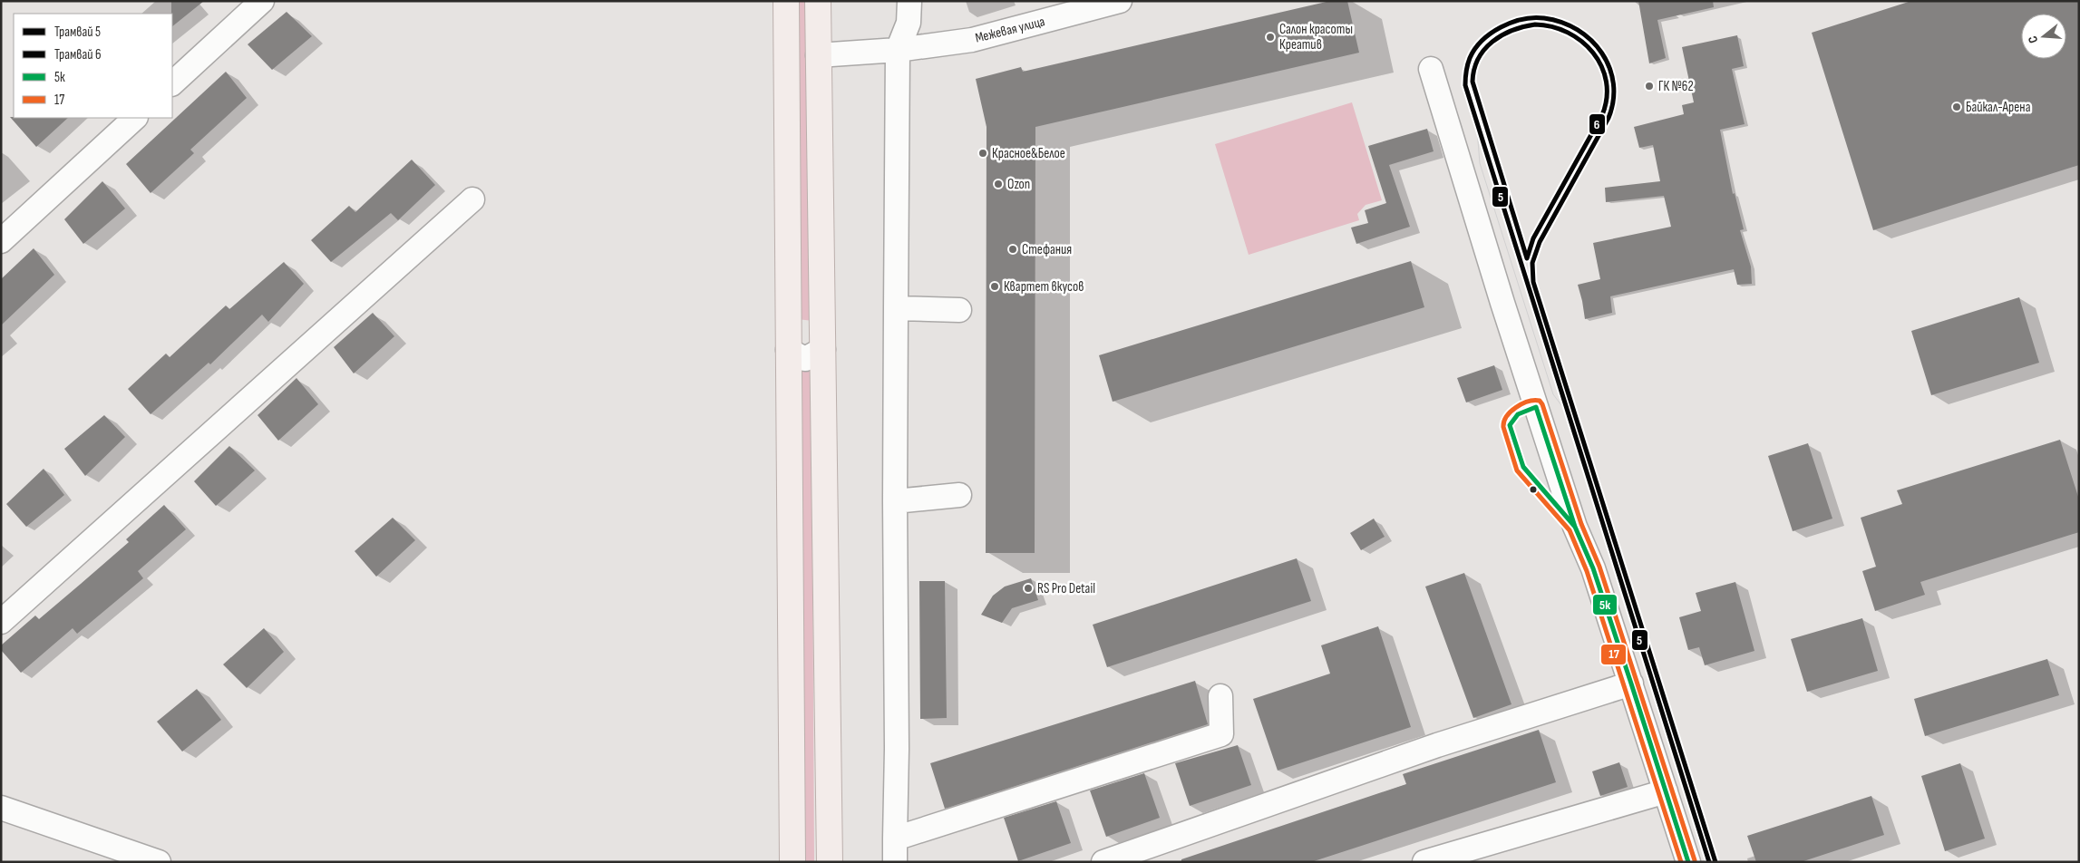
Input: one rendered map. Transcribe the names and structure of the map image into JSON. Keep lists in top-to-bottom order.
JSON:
{
  "streets": {
    "street": ["Межевая улица"]
  },
  "places": [
    "Салон красоты Креатив",
    "ГК №62",
    "Байкал-Арена",
    "Красное&Белое",
    "Ozon",
    "Стефания",
    "Квартет вкусов",
    "RS Pro Detail"
  ],
  "lines": [
    "tram line 5",
    "tram line 6",
    "transit line 17",
    "transit line 5к"
  ],
  "legend": [
    "Трамвай 5",
    "Трамвай 6",
    "5к",
    "17"
  ],
  "north": "left"
}
